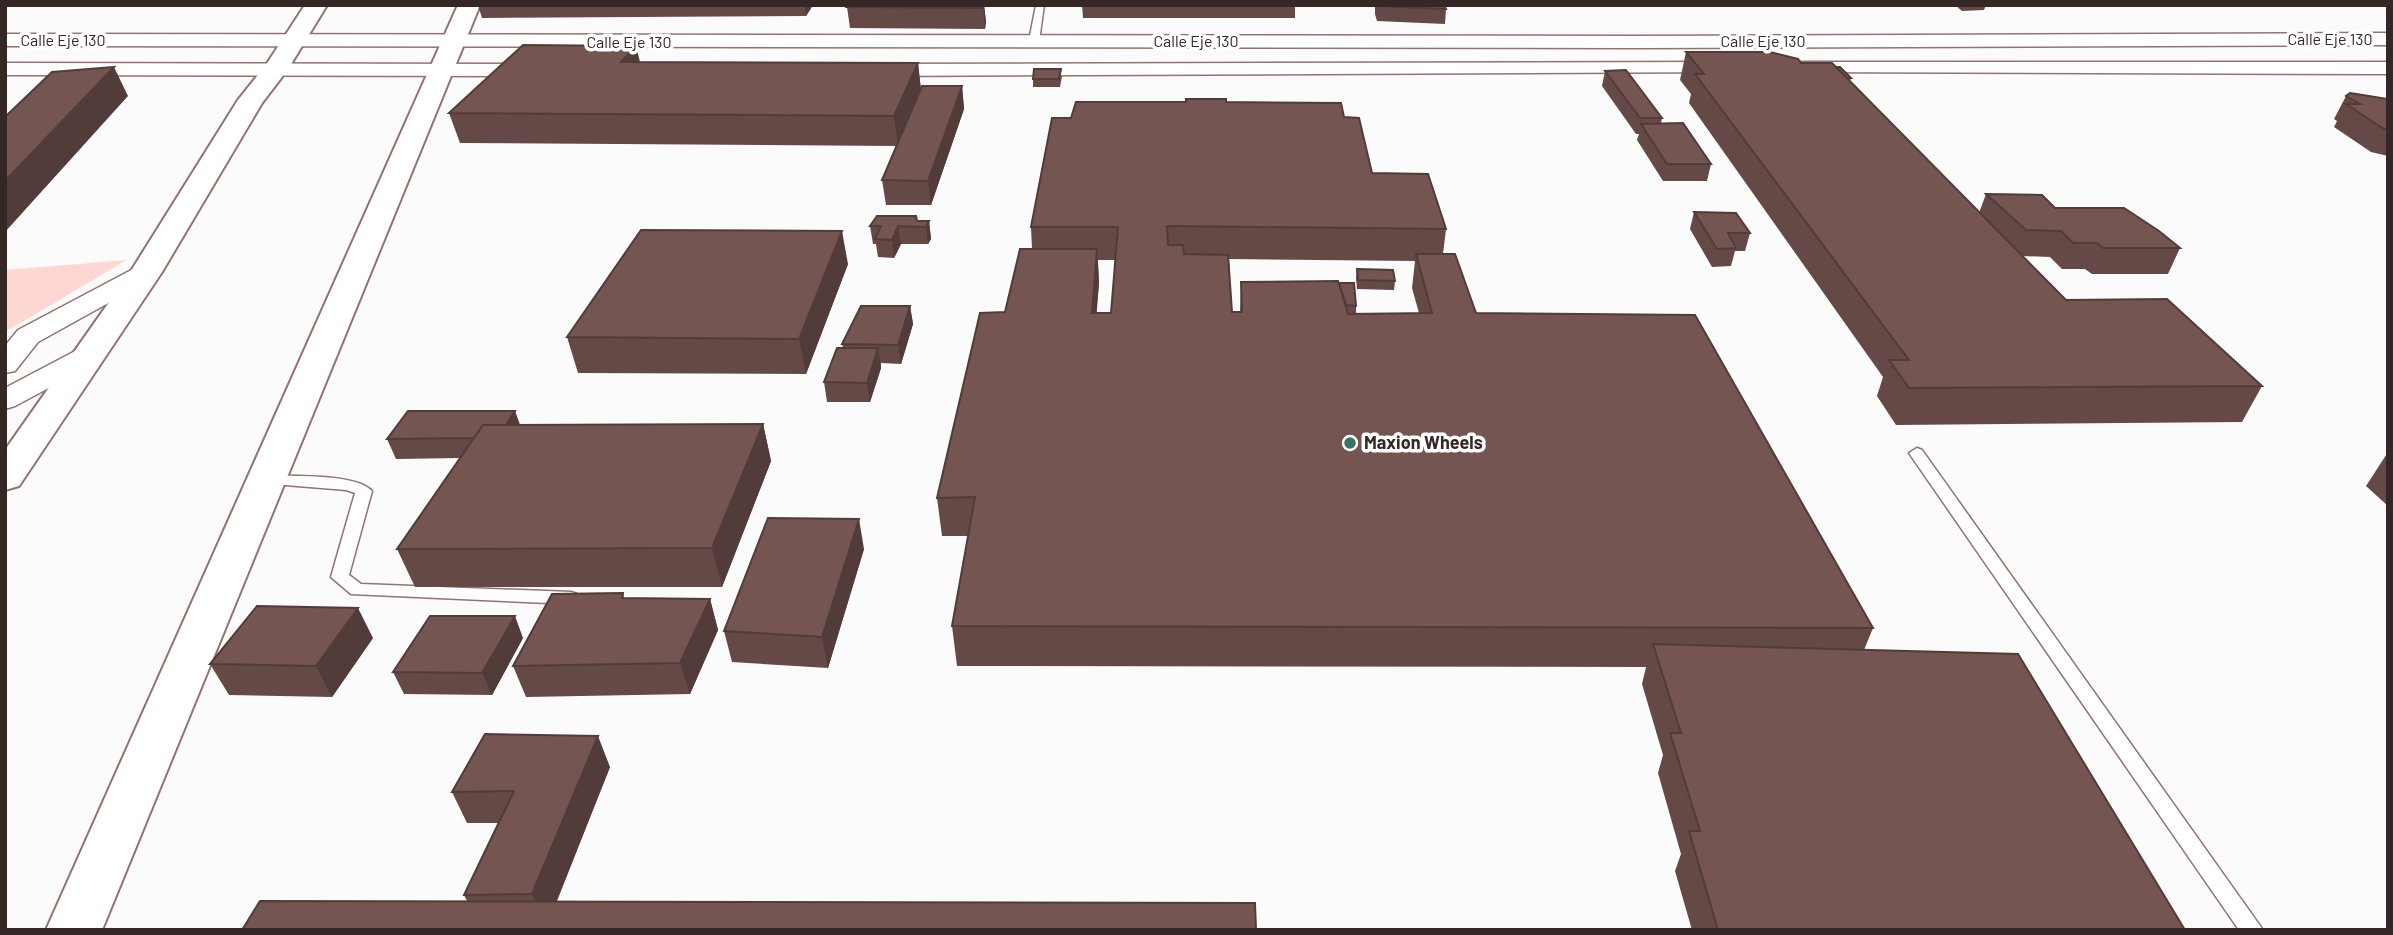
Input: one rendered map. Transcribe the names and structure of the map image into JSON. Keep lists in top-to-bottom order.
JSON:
{
  "streets": {
    "street": ["Calle Eje 130"]
  },
  "places": ["Maxion Wheels"]
}
